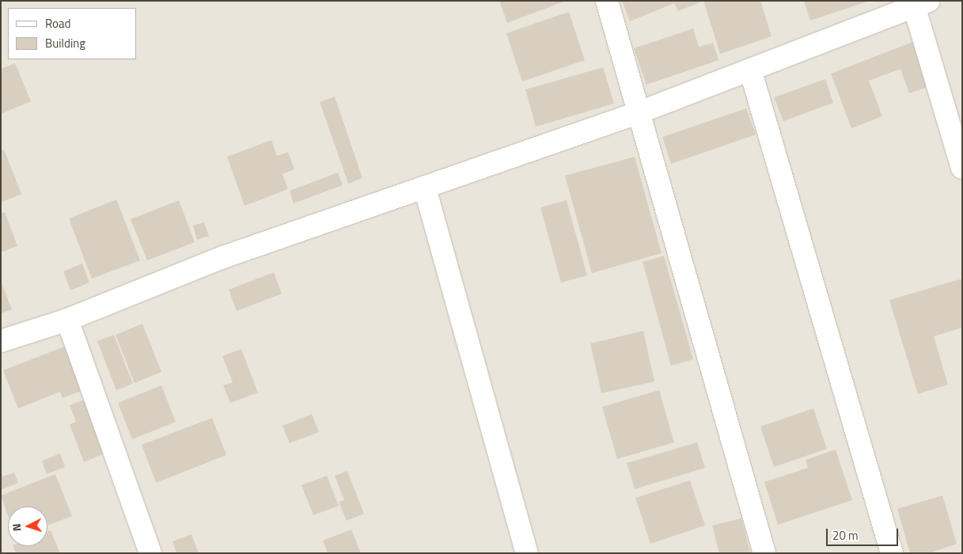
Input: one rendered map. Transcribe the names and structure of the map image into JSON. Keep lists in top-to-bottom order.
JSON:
{
  "legend": ["Road", "Building"],
  "scale_bar": "20 m",
  "north": "left"
}
